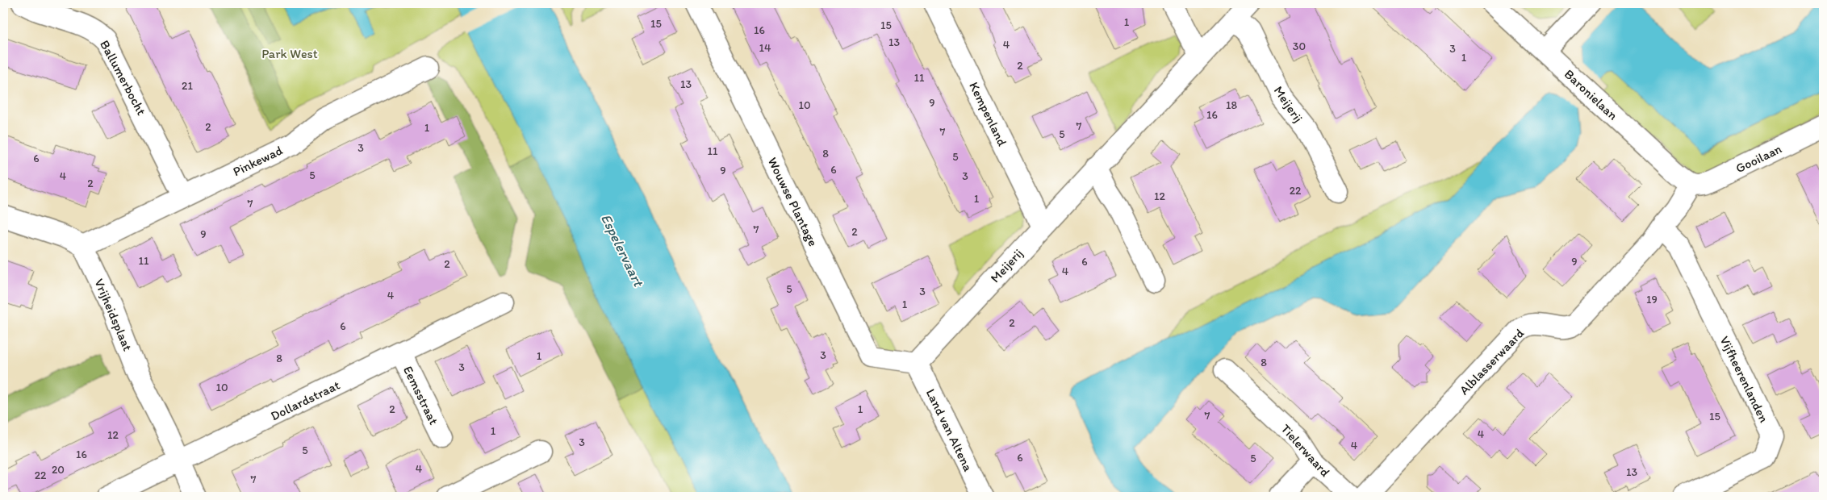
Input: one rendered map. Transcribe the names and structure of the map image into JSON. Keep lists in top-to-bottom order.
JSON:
{
  "streets": {
    "street": [
      "Ballumerbocht",
      "Baronielaan",
      "Meijerij",
      "Kempenland",
      "Gooilaan",
      "Pinkewad",
      "Wouwse Plantage",
      "Vrijheidsplaat",
      "Alblasserwaard",
      "Vijfheerenlanden",
      "Eemsstraat",
      "Dollardstraat",
      "Land van Altena",
      "Tielerwaard"
    ]
  },
  "crossings": [
    ["Ballumerbocht", "Pinkewad"],
    ["Baronielaan", "Gooilaan"],
    ["Baronielaan", "Alblasserwaard"],
    ["Meijerij", "Kempenland"],
    ["Meijerij", "Wouwse Plantage"],
    ["Meijerij", "Land van Altena"],
    ["Gooilaan", "Alblasserwaard"],
    ["Pinkewad", "Vrijheidsplaat"],
    ["Wouwse Plantage", "Land van Altena"],
    ["Vrijheidsplaat", "Dollardstraat"],
    ["Alblasserwaard", "Vijfheerenlanden"],
    ["Eemsstraat", "Dollardstraat"]
  ],
  "water": ["Espelervaart"],
  "parks": ["Park West"],
  "house_numbers": [
    "1",
    "15",
    "15",
    "16",
    "13",
    "4",
    "30",
    "14",
    "3",
    "1",
    "2",
    "11",
    "13",
    "21",
    "9",
    "10",
    "18",
    "16",
    "7",
    "2",
    "1",
    "7",
    "5",
    "3",
    "11",
    "8",
    "5",
    "6",
    "6",
    "9",
    "5",
    "4",
    "3",
    "2",
    "22",
    "12",
    "1",
    "7",
    "7",
    "2",
    "9",
    "11",
    "6",
    "9",
    "2",
    "4",
    "5",
    "3",
    "4",
    "19",
    "1",
    "2",
    "6",
    "3",
    "1",
    "8",
    "8",
    "3",
    "10",
    "2",
    "1",
    "7",
    "15",
    "1",
    "4",
    "12",
    "3",
    "4",
    "5",
    "16",
    "6",
    "5",
    "4",
    "20",
    "13",
    "22",
    "7"
  ]
}
